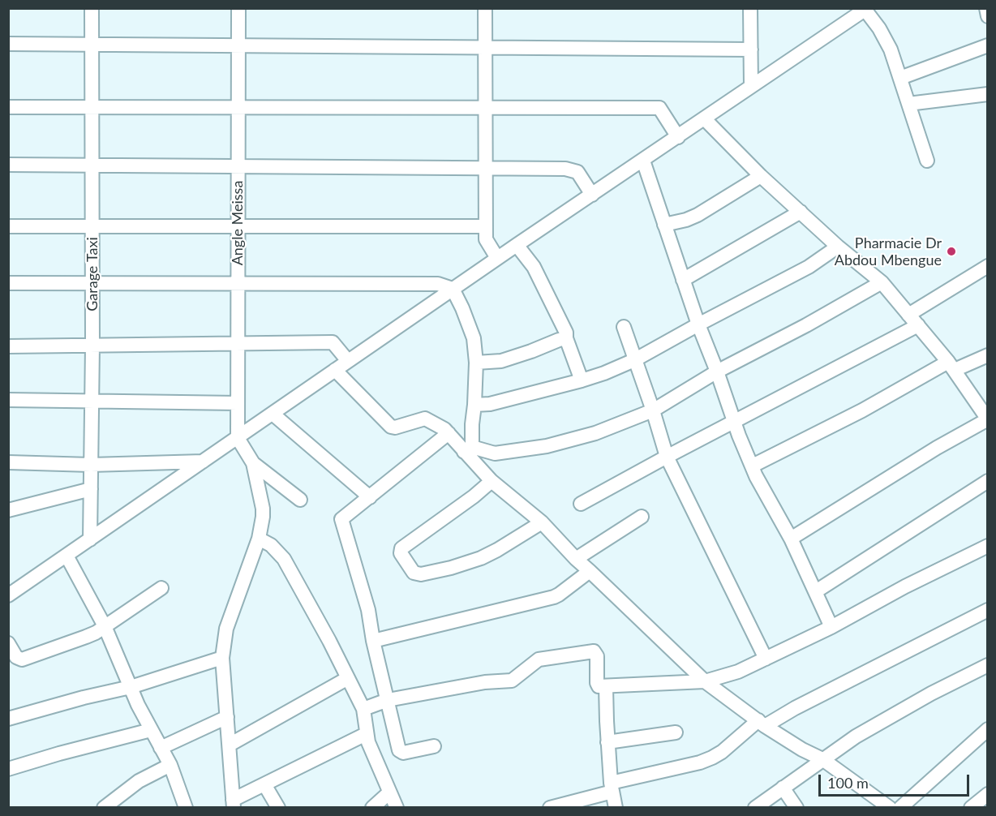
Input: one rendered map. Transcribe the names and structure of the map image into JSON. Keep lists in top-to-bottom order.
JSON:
{
  "streets": {
    "street": ["Angle Meissa", "Garage Taxi"]
  },
  "places": ["Pharmacie Dr Abdou Mbengue"],
  "scale_bar": "100 m"
}
